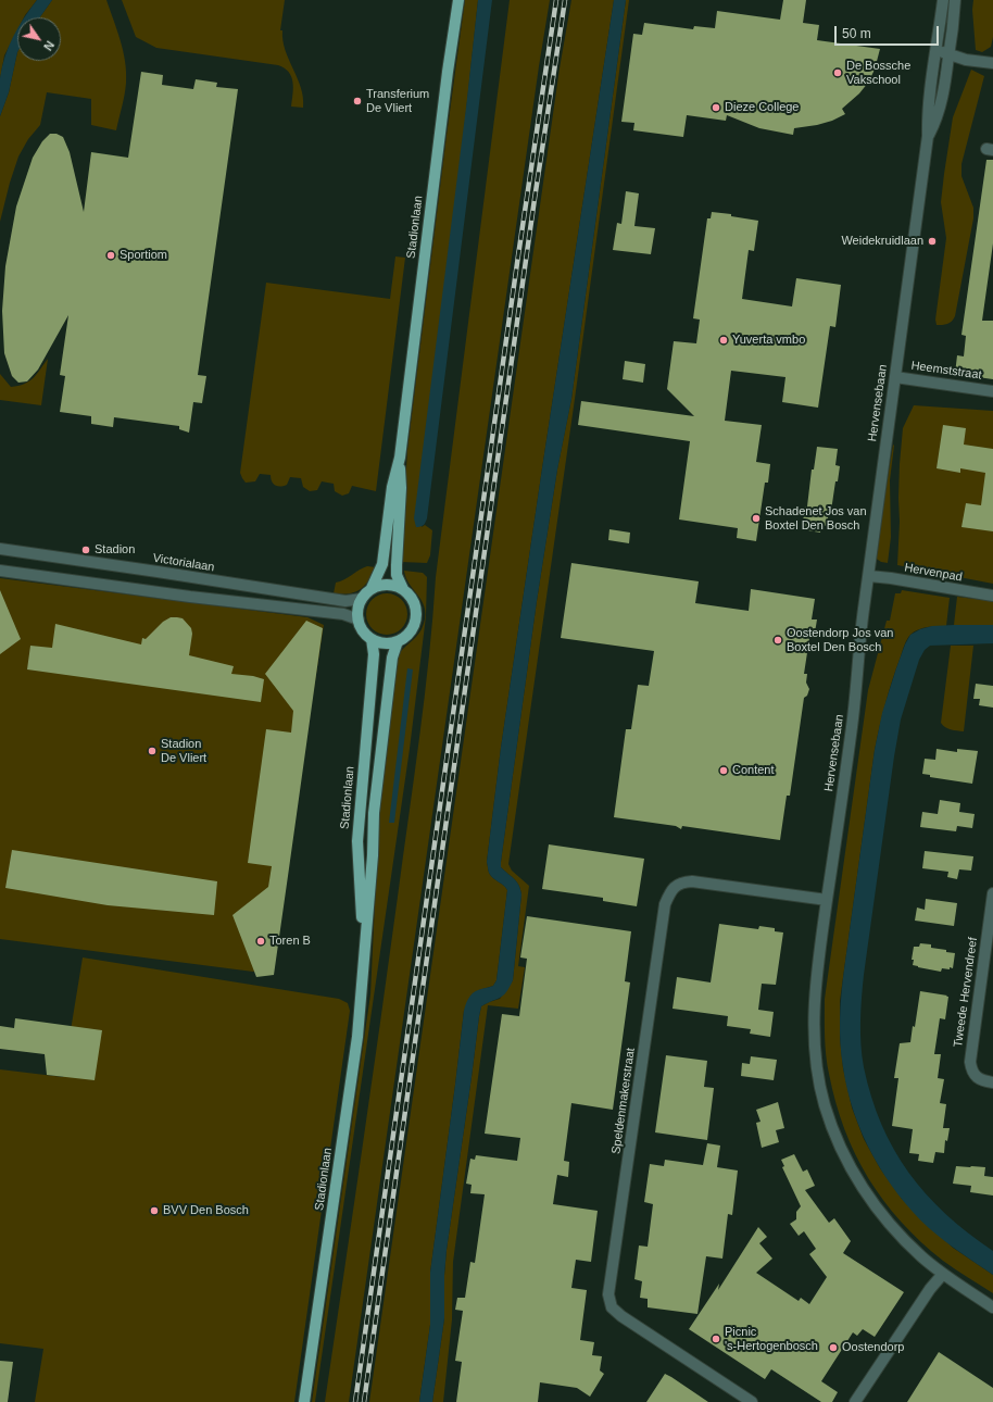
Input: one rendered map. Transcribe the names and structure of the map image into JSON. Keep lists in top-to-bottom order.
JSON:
{
  "streets": {
    "main road": ["Stadionlaan"],
    "street": [
      "Heemststraat",
      "Hervensebaan",
      "Victorialaan",
      "Hervenpad",
      "Tweede Hervendreef",
      "Speldenmakerstraat"
    ]
  },
  "crossings": [
    ["Stadionlaan", "Victorialaan"],
    ["Heemststraat", "Hervensebaan"],
    ["Hervensebaan", "Hervenpad"],
    ["Hervensebaan", "Speldenmakerstraat"]
  ],
  "places": [
    "De Bossche Vakschool",
    "Transferium De Vliert",
    "Dieze College",
    "Weidekruidlaan",
    "Sportiom",
    "Yuverta vmbo",
    "Schadenet Jos van Boxtel Den Bosch",
    "Stadion",
    "Oostendorp Jos van Boxtel Den Bosch",
    "Stadion De Vliert",
    "Content",
    "Toren B",
    "BVV Den Bosch",
    "Picnic 's-Hertogenbosch",
    "Oostendorp"
  ],
  "scale_bar": "50 m",
  "north": "bottom right"
}
